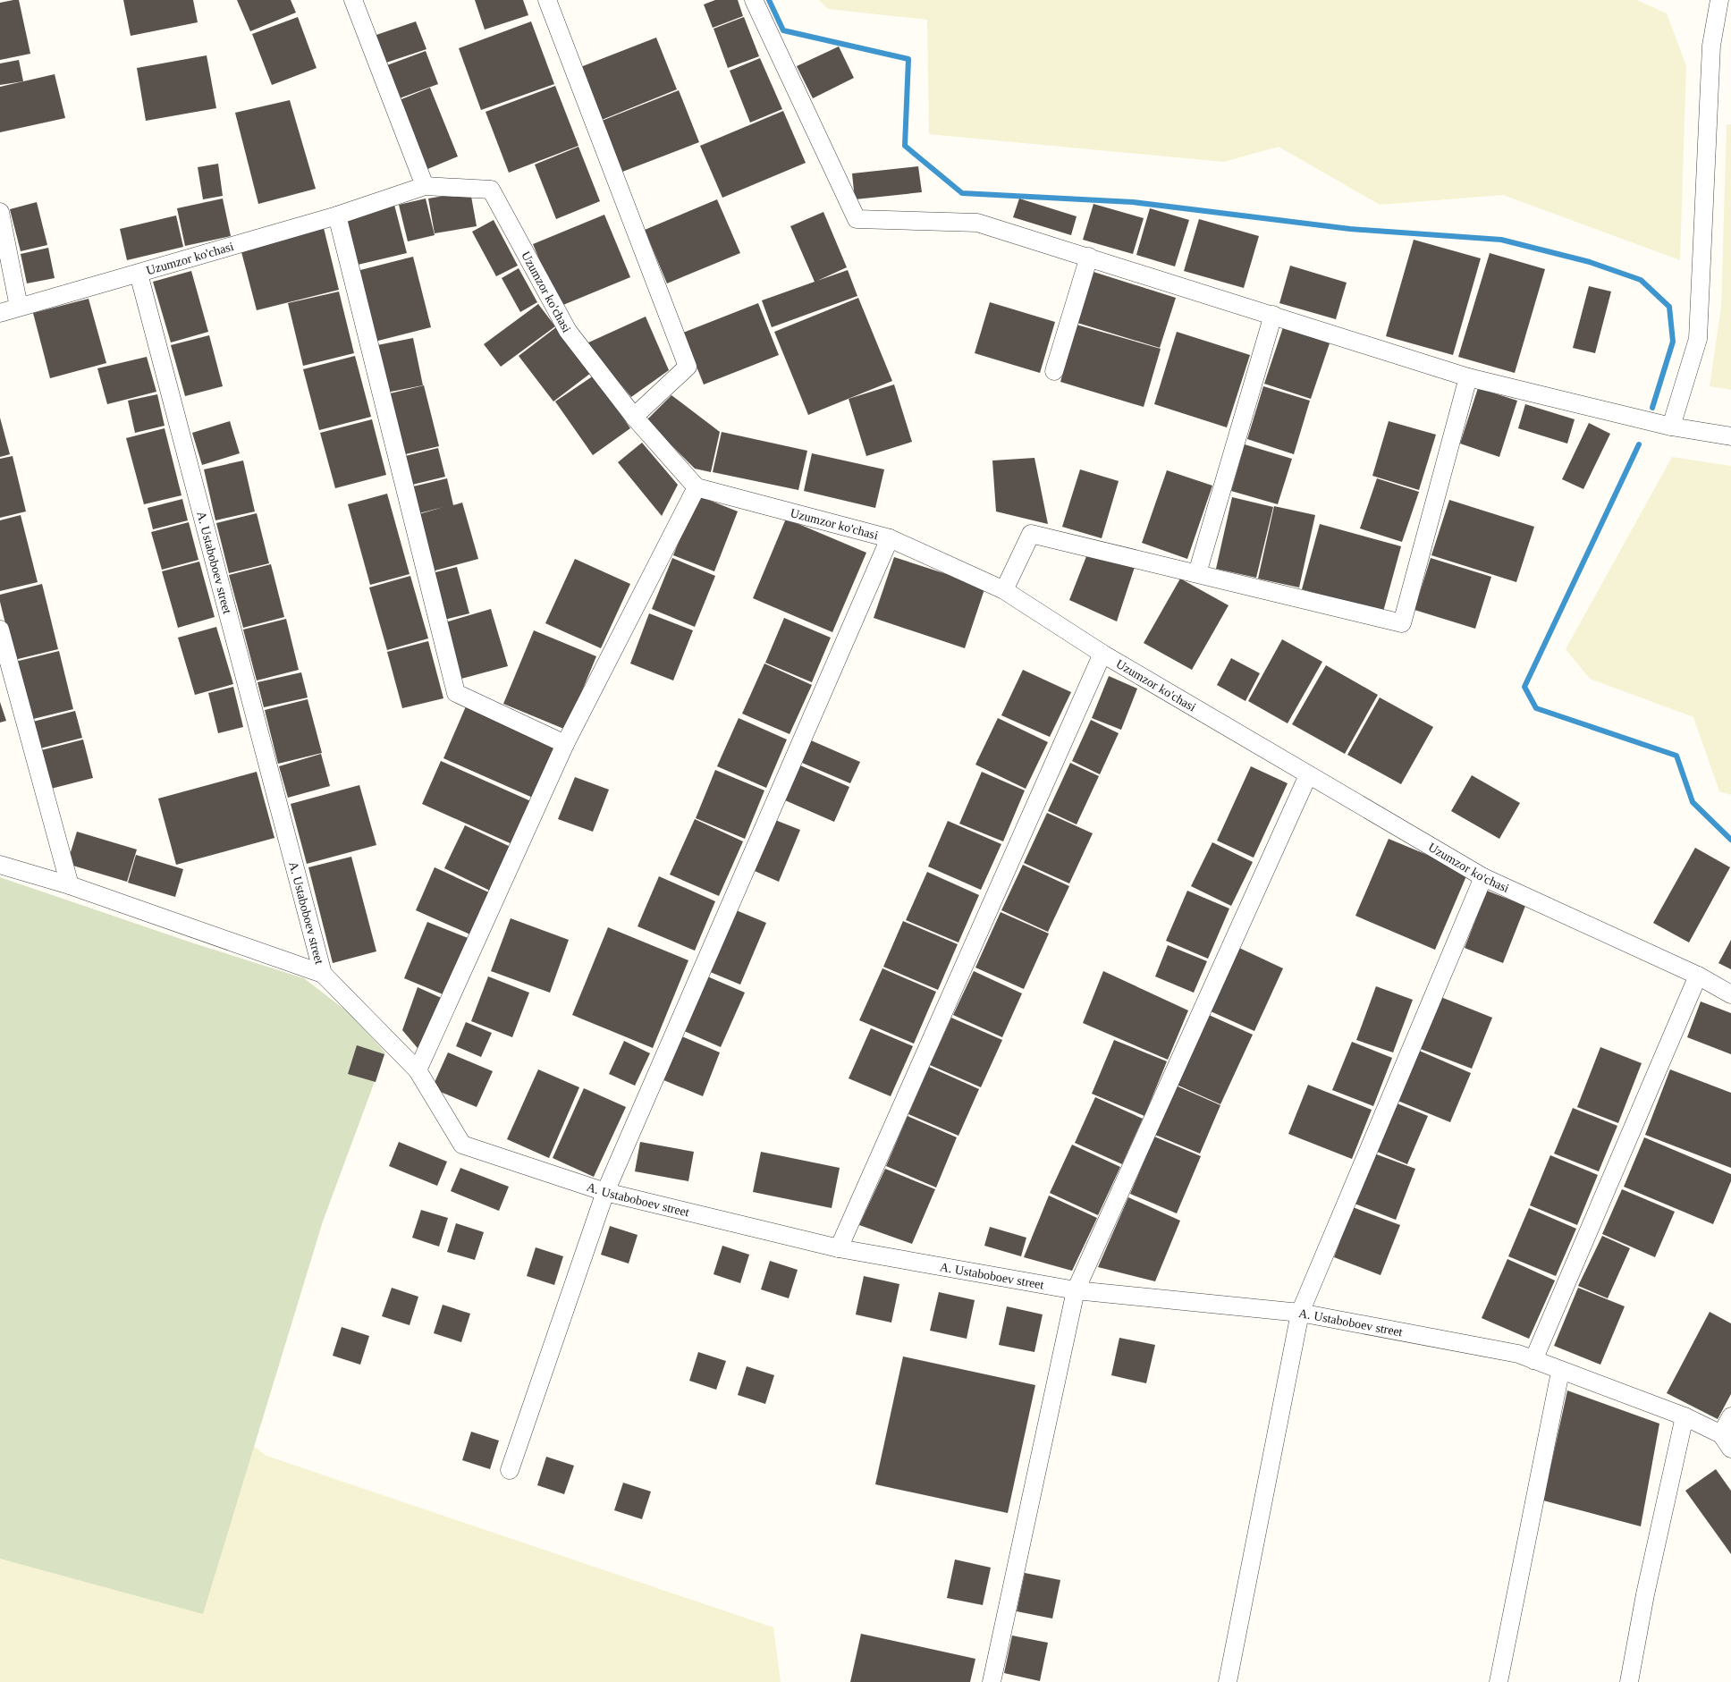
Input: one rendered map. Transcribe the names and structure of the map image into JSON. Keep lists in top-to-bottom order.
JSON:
{
  "streets": {
    "street": ["Uzumzor ko'chasi", "A. Ustaboboev street"]
  },
  "crossings": [
    ["Uzumzor ko'chasi", "A. Ustaboboev street"]
  ]
}
